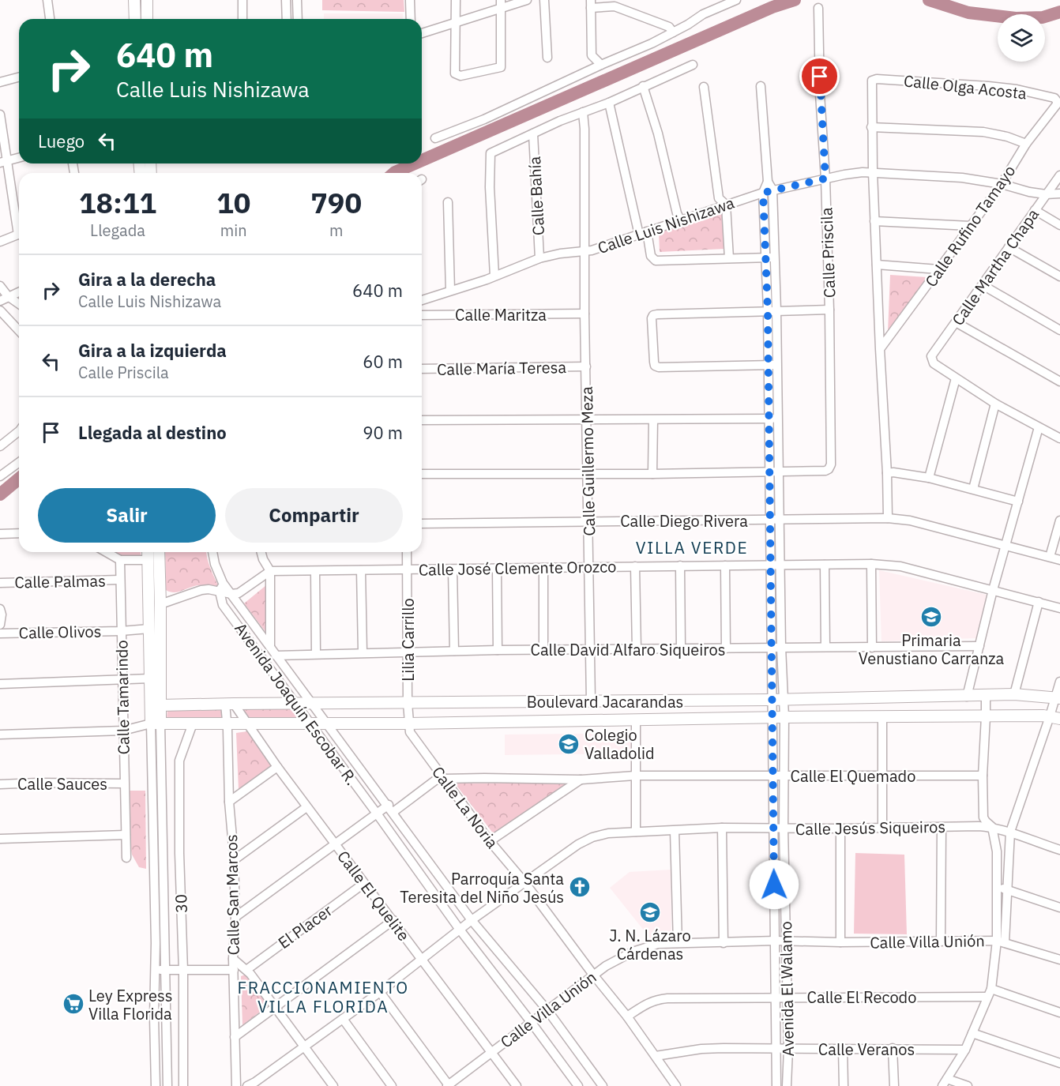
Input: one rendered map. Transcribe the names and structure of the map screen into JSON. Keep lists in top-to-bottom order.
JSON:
{
  "streets": {
    "main road": ["Boulevard Jacarandas"],
    "street": [
      "Calle Olga Acosta",
      "Calle Bahía",
      "Calle Luis Nishizawa",
      "Calle Rufino Tamayo",
      "Calle Priscila",
      "Calle Martha Chapa",
      "Calle Maritza",
      "Calle María Teresa",
      "Calle Guillermo Meza",
      "Calle Diego Rivera",
      "Calle José Clemente Orozco",
      "Calle Palmas",
      "Calle Olivos",
      "Lilia Carrillo",
      "Calle David Alfaro Siqueiros",
      "Calle Tamarindo",
      "Avenida Joaquín Escobar R.",
      "Calle El Quemado",
      "Calle Sauces",
      "Calle La Noria",
      "Calle Jesús Siqueiros",
      "Calle San Marcos",
      "Calle El Quelite",
      "30",
      "El Placer",
      "Calle Villa Unión",
      "Avenida El Walamo",
      "Calle El Recodo",
      "Calle Veranos"
    ]
  },
  "crossings": [
    ["Calle Olga Acosta", "Calle Rufino Tamayo"],
    ["Calle Bahía", "Calle Luis Nishizawa"],
    ["Calle Luis Nishizawa", "Calle Rufino Tamayo"],
    ["Calle Luis Nishizawa", "Calle Priscila"],
    ["Calle Luis Nishizawa", "Calle Martha Chapa"],
    ["Calle Luis Nishizawa", "Calle Guillermo Meza"],
    ["Calle Luis Nishizawa", "Avenida El Walamo"],
    ["Calle Priscila", "Avenida El Walamo"],
    ["Calle Maritza", "Calle Guillermo Meza"],
    ["Calle María Teresa", "Calle Guillermo Meza"],
    ["Calle Guillermo Meza", "Calle Diego Rivera"],
    ["Calle Guillermo Meza", "Calle José Clemente Orozco"],
    ["Calle Guillermo Meza", "Calle David Alfaro Siqueiros"],
    ["Calle Guillermo Meza", "Boulevard Jacarandas"],
    ["Calle Diego Rivera", "Avenida El Walamo"],
    ["Calle José Clemente Orozco", "Lilia Carrillo"],
    ["Calle José Clemente Orozco", "Avenida El Walamo"],
    ["Calle Palmas", "Calle Tamarindo"],
    ["Calle Olivos", "Calle Tamarindo"],
    ["Lilia Carrillo", "Calle David Alfaro Siqueiros"],
    ["Lilia Carrillo", "Boulevard Jacarandas"],
    ["Lilia Carrillo", "Calle La Noria"],
    ["Calle David Alfaro Siqueiros", "Avenida Joaquín Escobar R."],
    ["Calle David Alfaro Siqueiros", "Avenida El Walamo"],
    ["Calle Tamarindo", "Calle Sauces"],
    ["Boulevard Jacarandas", "Avenida Joaquín Escobar R."],
    ["Boulevard Jacarandas", "Calle La Noria"],
    ["Boulevard Jacarandas", "Calle San Marcos"],
    ["Boulevard Jacarandas", "Calle El Quelite"],
    ["Boulevard Jacarandas", "30"],
    ["Boulevard Jacarandas", "Avenida El Walamo"],
    ["Avenida Joaquín Escobar R.", "Calle El Quemado"],
    ["Avenida Joaquín Escobar R.", "Calle Jesús Siqueiros"],
    ["Avenida Joaquín Escobar R.", "Calle Villa Unión"],
    ["Calle El Quemado", "Calle La Noria"],
    ["Calle El Quemado", "Avenida El Walamo"],
    ["Calle La Noria", "Calle Jesús Siqueiros"],
    ["Calle La Noria", "Calle Villa Unión"],
    ["Calle La Noria", "Calle El Recodo"],
    ["Calle La Noria", "Calle Veranos"],
    ["Calle Jesús Siqueiros", "Calle El Quelite"],
    ["Calle Jesús Siqueiros", "Avenida El Walamo"],
    ["Calle San Marcos", "Calle El Quelite"],
    ["Calle El Quelite", "El Placer"],
    ["Calle El Quelite", "Calle Villa Unión"],
    ["Calle Villa Unión", "Avenida El Walamo"],
    ["Avenida El Walamo", "Calle El Recodo"],
    ["Avenida El Walamo", "Calle Veranos"]
  ],
  "districts": ["VILLA VERDE", "FRACCIONAMIENTO VILLA FLORIDA"],
  "places": {
    "school or university": ["Primaria Venustiano Carranza", "Colegio Valladolid", "J. N. Lázaro Cárdenas"],
    "church": ["Parroquía Santa Teresita del Niño Jesús"],
    "supermarket": ["Ley Express Villa Florida"]
  },
  "page": {
    "turn": ["640 m", "Calle Luis Nishizawa"],
    "then": "Luego",
    "eta": [
      "18:11",
      "Llegada",
      "10",
      "min",
      "790",
      "m"
    ],
    "list": [
      {
        "name": "Gira a la derecha",
        "note": "Calle Luis Nishizawa",
        "value": "640 m"
      },
      {
        "name": "Gira a la izquierda",
        "note": "Calle Priscila",
        "value": "60 m"
      },
      {
        "name": "Llegada al destino",
        "value": "90 m"
      }
    ],
    "buttons": ["Salir", "Compartir"]
  }
}
